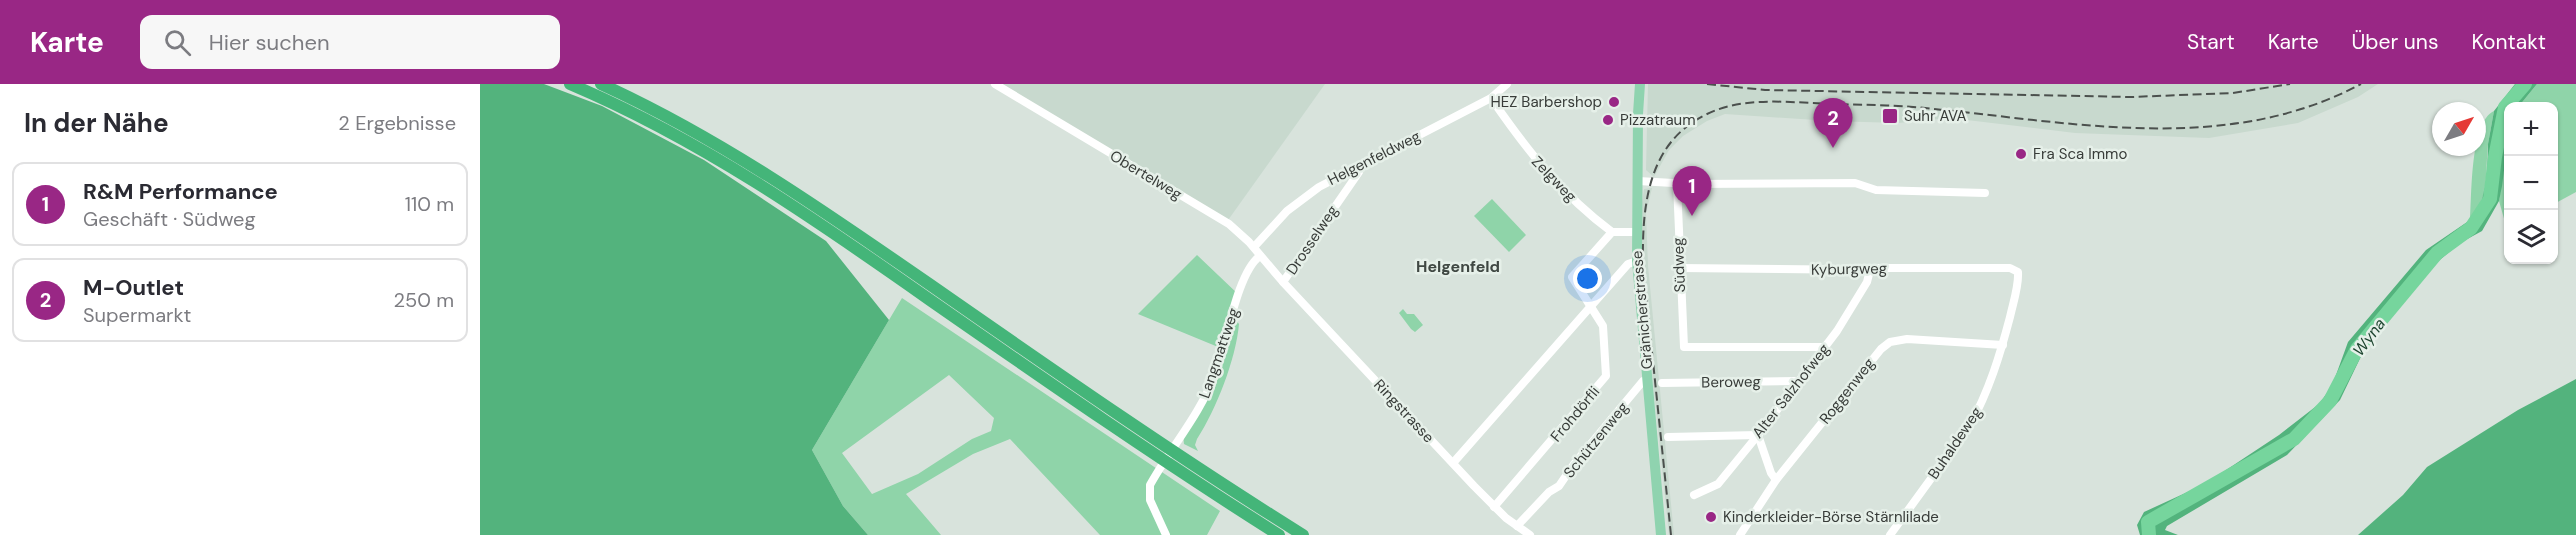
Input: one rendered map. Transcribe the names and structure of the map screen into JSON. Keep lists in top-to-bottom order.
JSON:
{
  "streets": {
    "main road": ["Gränicherstrasse"],
    "street": [
      "Helgenfeldweg",
      "Obertelweg",
      "Zelgweg",
      "Drosselweg",
      "Südweg",
      "Kyburgweg",
      "Langmattweg",
      "Beroweg",
      "Alter Salzhofweg",
      "Roggenweg",
      "Ringstrasse",
      "Frohdörfli",
      "Schützenweg",
      "Buhaldeweg"
    ]
  },
  "crossings": [
    ["Helgenfeldweg", "Obertelweg"],
    ["Helgenfeldweg", "Zelgweg"],
    ["Helgenfeldweg", "Drosselweg"],
    ["Obertelweg", "Drosselweg"],
    ["Obertelweg", "Langmattweg"],
    ["Obertelweg", "Ringstrasse"],
    ["Zelgweg", "Frohdörfli"],
    ["Drosselweg", "Ringstrasse"],
    ["Südweg", "Kyburgweg"],
    ["Südweg", "Alter Salzhofweg"],
    ["Kyburgweg", "Alter Salzhofweg"],
    ["Kyburgweg", "Buhaldeweg"],
    ["Gränicherstrasse", "Schützenweg"],
    ["Beroweg", "Alter Salzhofweg"],
    ["Roggenweg", "Buhaldeweg"],
    ["Ringstrasse", "Frohdörfli"],
    ["Ringstrasse", "Schützenweg"]
  ],
  "districts": ["Helgenfeld"],
  "water": ["Wyna"],
  "places": {
    "other": [
      "HEZ Barbershop",
      "Pizzatraum",
      "Fra Sca Immo",
      "Kinderkleider-Börse Stärnlilade"
    ],
    "transit": ["Suhr AVA"]
  },
  "north": "top right",
  "page": {
    "header": "Karte",
    "search": "Hier suchen",
    "nav": [
      "Start",
      "Karte",
      "Über uns",
      "Kontakt"
    ],
    "heading": ["In der Nähe", "2 Ergebnisse"],
    "pins": ["2", "1"],
    "map_buttons": ["+", "−"],
    "list": [
      {
        "mark": "1",
        "name": "R&M Performance",
        "note": "Geschäft · Südweg",
        "value": "110 m"
      },
      {
        "mark": "2",
        "name": "M-Outlet",
        "note": "Supermarkt",
        "value": "250 m"
      }
    ]
  }
}
